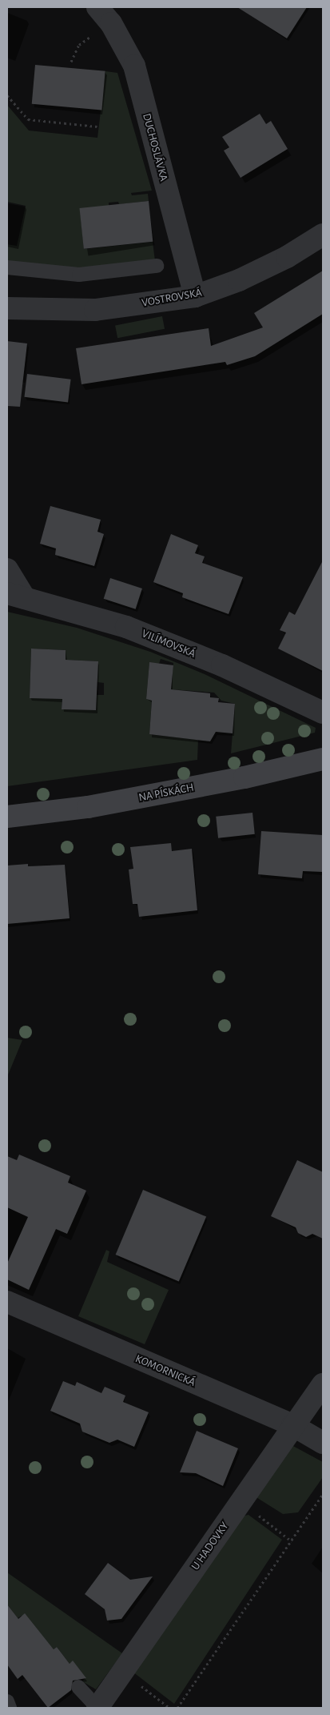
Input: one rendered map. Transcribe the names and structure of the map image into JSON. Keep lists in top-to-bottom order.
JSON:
{
  "streets": {
    "street": [
      "DUCHOSLÁVKA",
      "VOSTROVSKÁ",
      "VILÍMOVSKÁ",
      "NA PÍSKÁCH",
      "KOMORNICKÁ",
      "U HADOVKY"
    ]
  },
  "crossings": [
    ["DUCHOSLÁVKA", "VOSTROVSKÁ"],
    ["KOMORNICKÁ", "U HADOVKY"]
  ]
}
